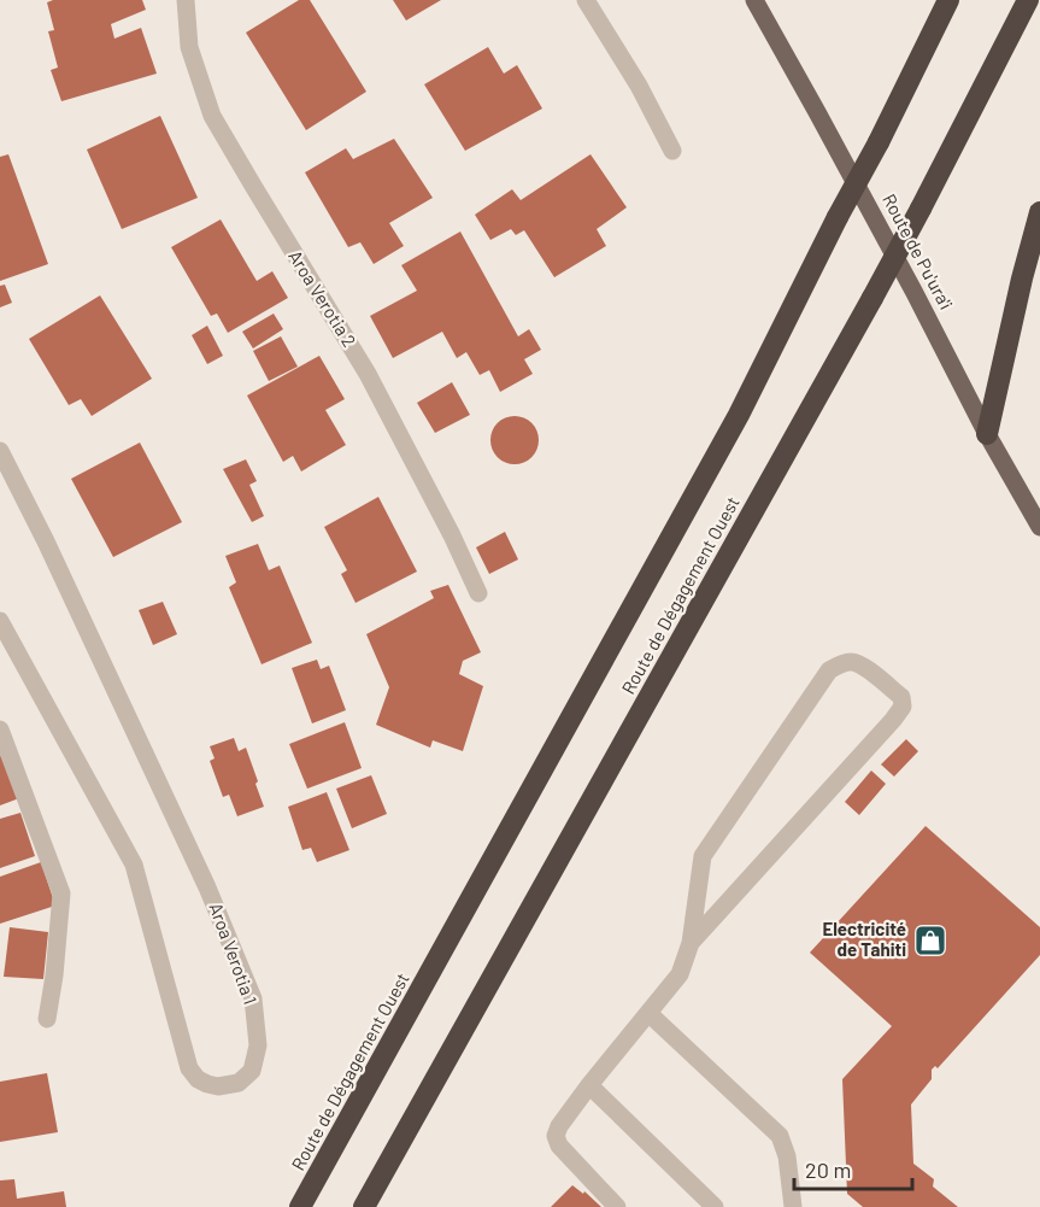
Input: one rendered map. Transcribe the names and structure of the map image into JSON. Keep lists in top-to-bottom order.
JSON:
{
  "streets": {
    "highway": ["Route de Dégagement Ouest"],
    "main road": ["Route de Pu'ura'i"],
    "street": ["Aroa Verotia 2", "Aroa Verotia 1"]
  },
  "places": {
    "shop": ["Electricité de Tahiti"]
  },
  "scale_bar": "20 m"
}
